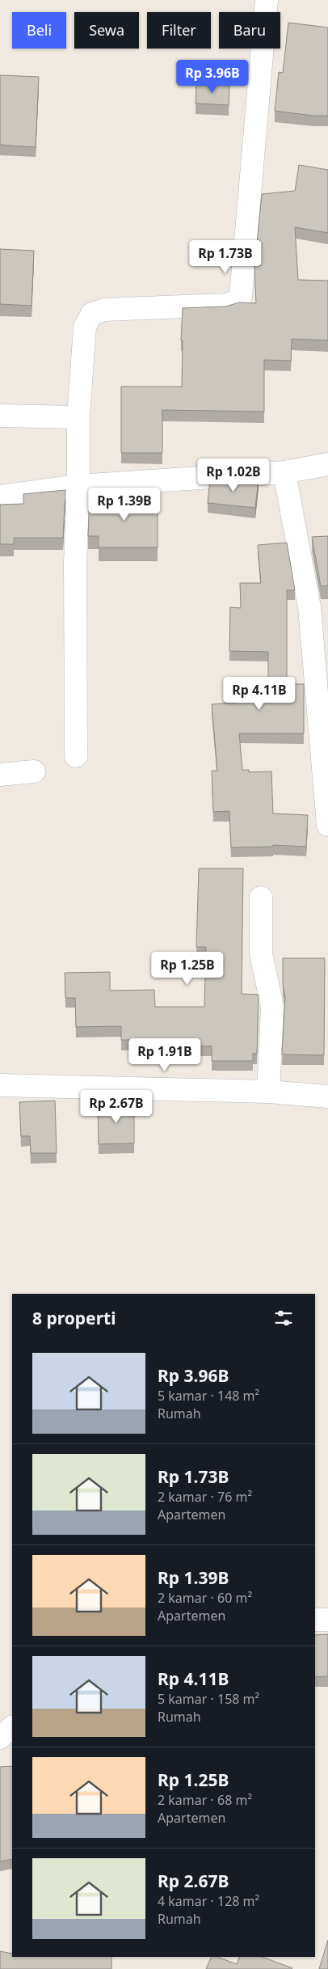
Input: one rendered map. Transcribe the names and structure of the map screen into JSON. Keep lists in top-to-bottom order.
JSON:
{
  "page": {
    "chip": [
      "Beli",
      "Sewa",
      "Filter",
      "Baru"
    ],
    "price": [
      "Rp 3.96B",
      "Rp 1.73B",
      "Rp 1.02B",
      "Rp 1.39B",
      "Rp 4.11B",
      "Rp 1.25B",
      "Rp 1.91B",
      "Rp 2.67B"
    ],
    "heading": "8 properti",
    "list": [
      {
        "name": "Rp 3.96B",
        "note": "5 kamar · 148 m² · Rumah"
      },
      {
        "name": "Rp 1.73B",
        "note": "2 kamar · 76 m² · Apartemen"
      },
      {
        "name": "Rp 1.39B",
        "note": "2 kamar · 60 m² · Apartemen"
      },
      {
        "name": "Rp 4.11B",
        "note": "5 kamar · 158 m² · Rumah"
      },
      {
        "name": "Rp 1.25B",
        "note": "2 kamar · 68 m² · Apartemen"
      },
      {
        "name": "Rp 2.67B",
        "note": "4 kamar · 128 m² · Rumah"
      }
    ]
  }
}
